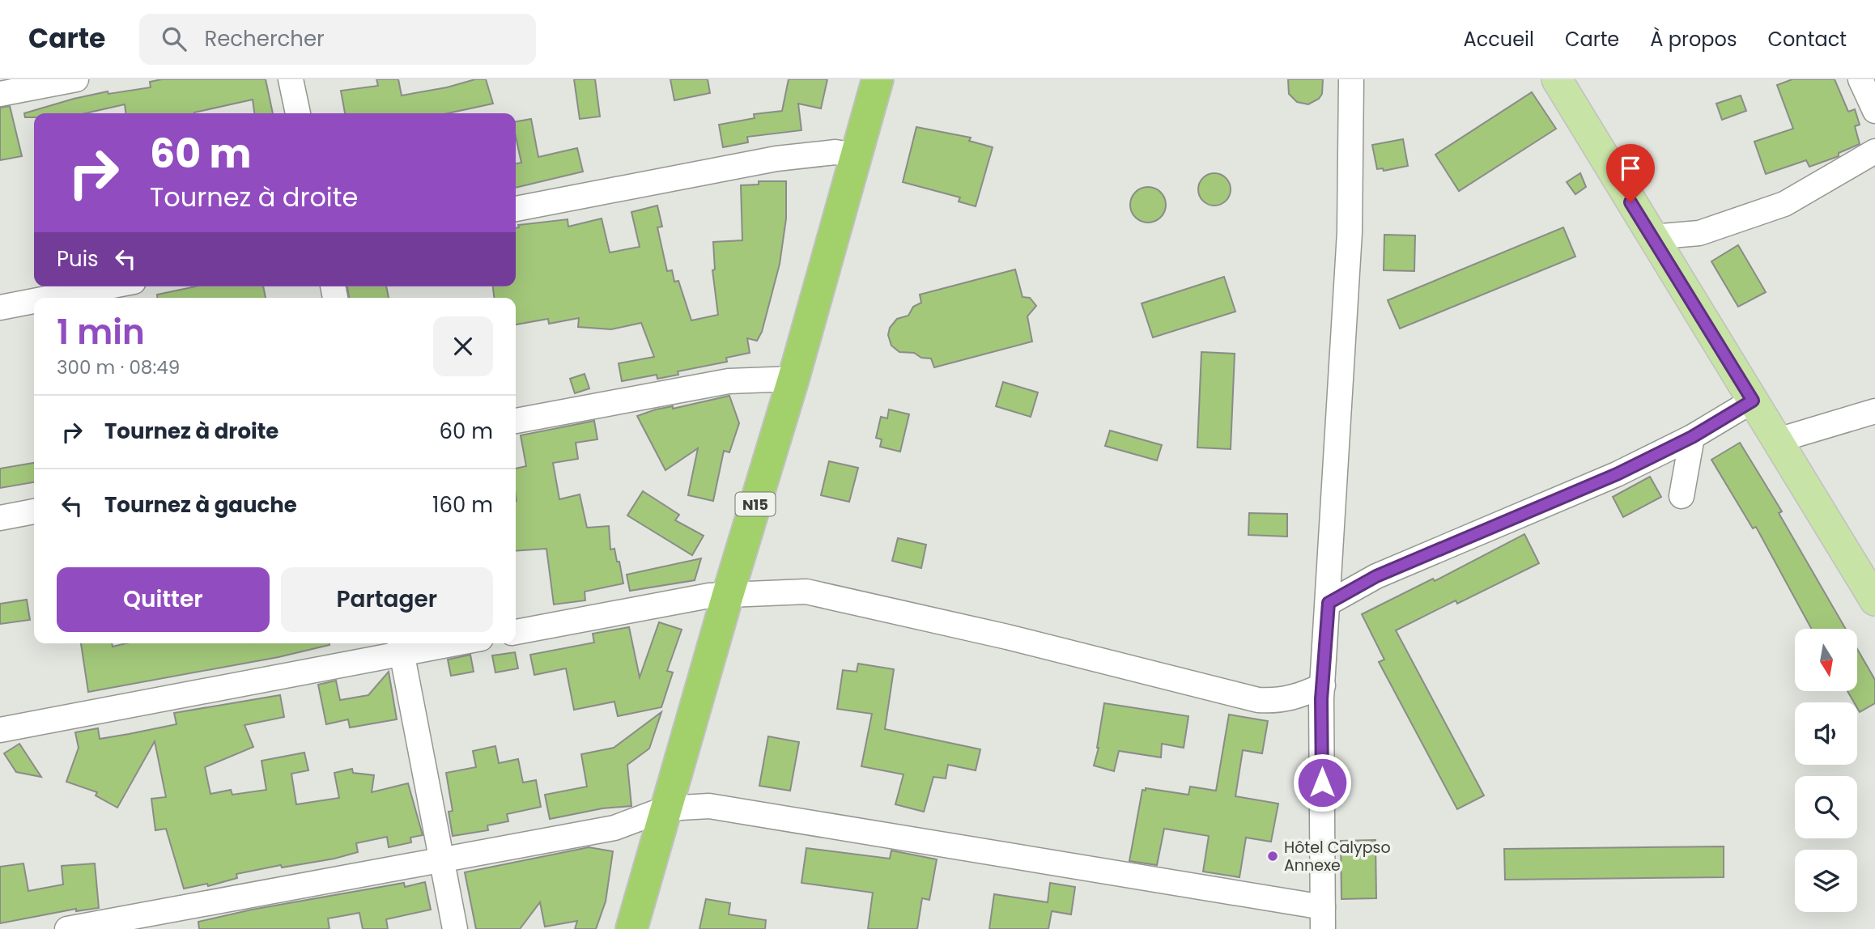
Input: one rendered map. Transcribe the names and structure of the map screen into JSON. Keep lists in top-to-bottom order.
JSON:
{
  "streets": {
    "highway": ["N15"]
  },
  "places": ["Hôtel Calypso Annexe"],
  "north": "bottom",
  "page": {
    "header": "Carte",
    "search": "Rechercher",
    "nav": [
      "Accueil",
      "Carte",
      "À propos",
      "Contact"
    ],
    "turn": ["60 m", "Tournez à droite"],
    "then": "Puis",
    "heading": ["1 min", "300 m · 08:49"],
    "list": [
      {
        "name": "Tournez à droite",
        "value": "60 m"
      },
      {
        "name": "Tournez à gauche",
        "value": "160 m"
      }
    ],
    "buttons": ["Quitter", "Partager"]
  }
}
